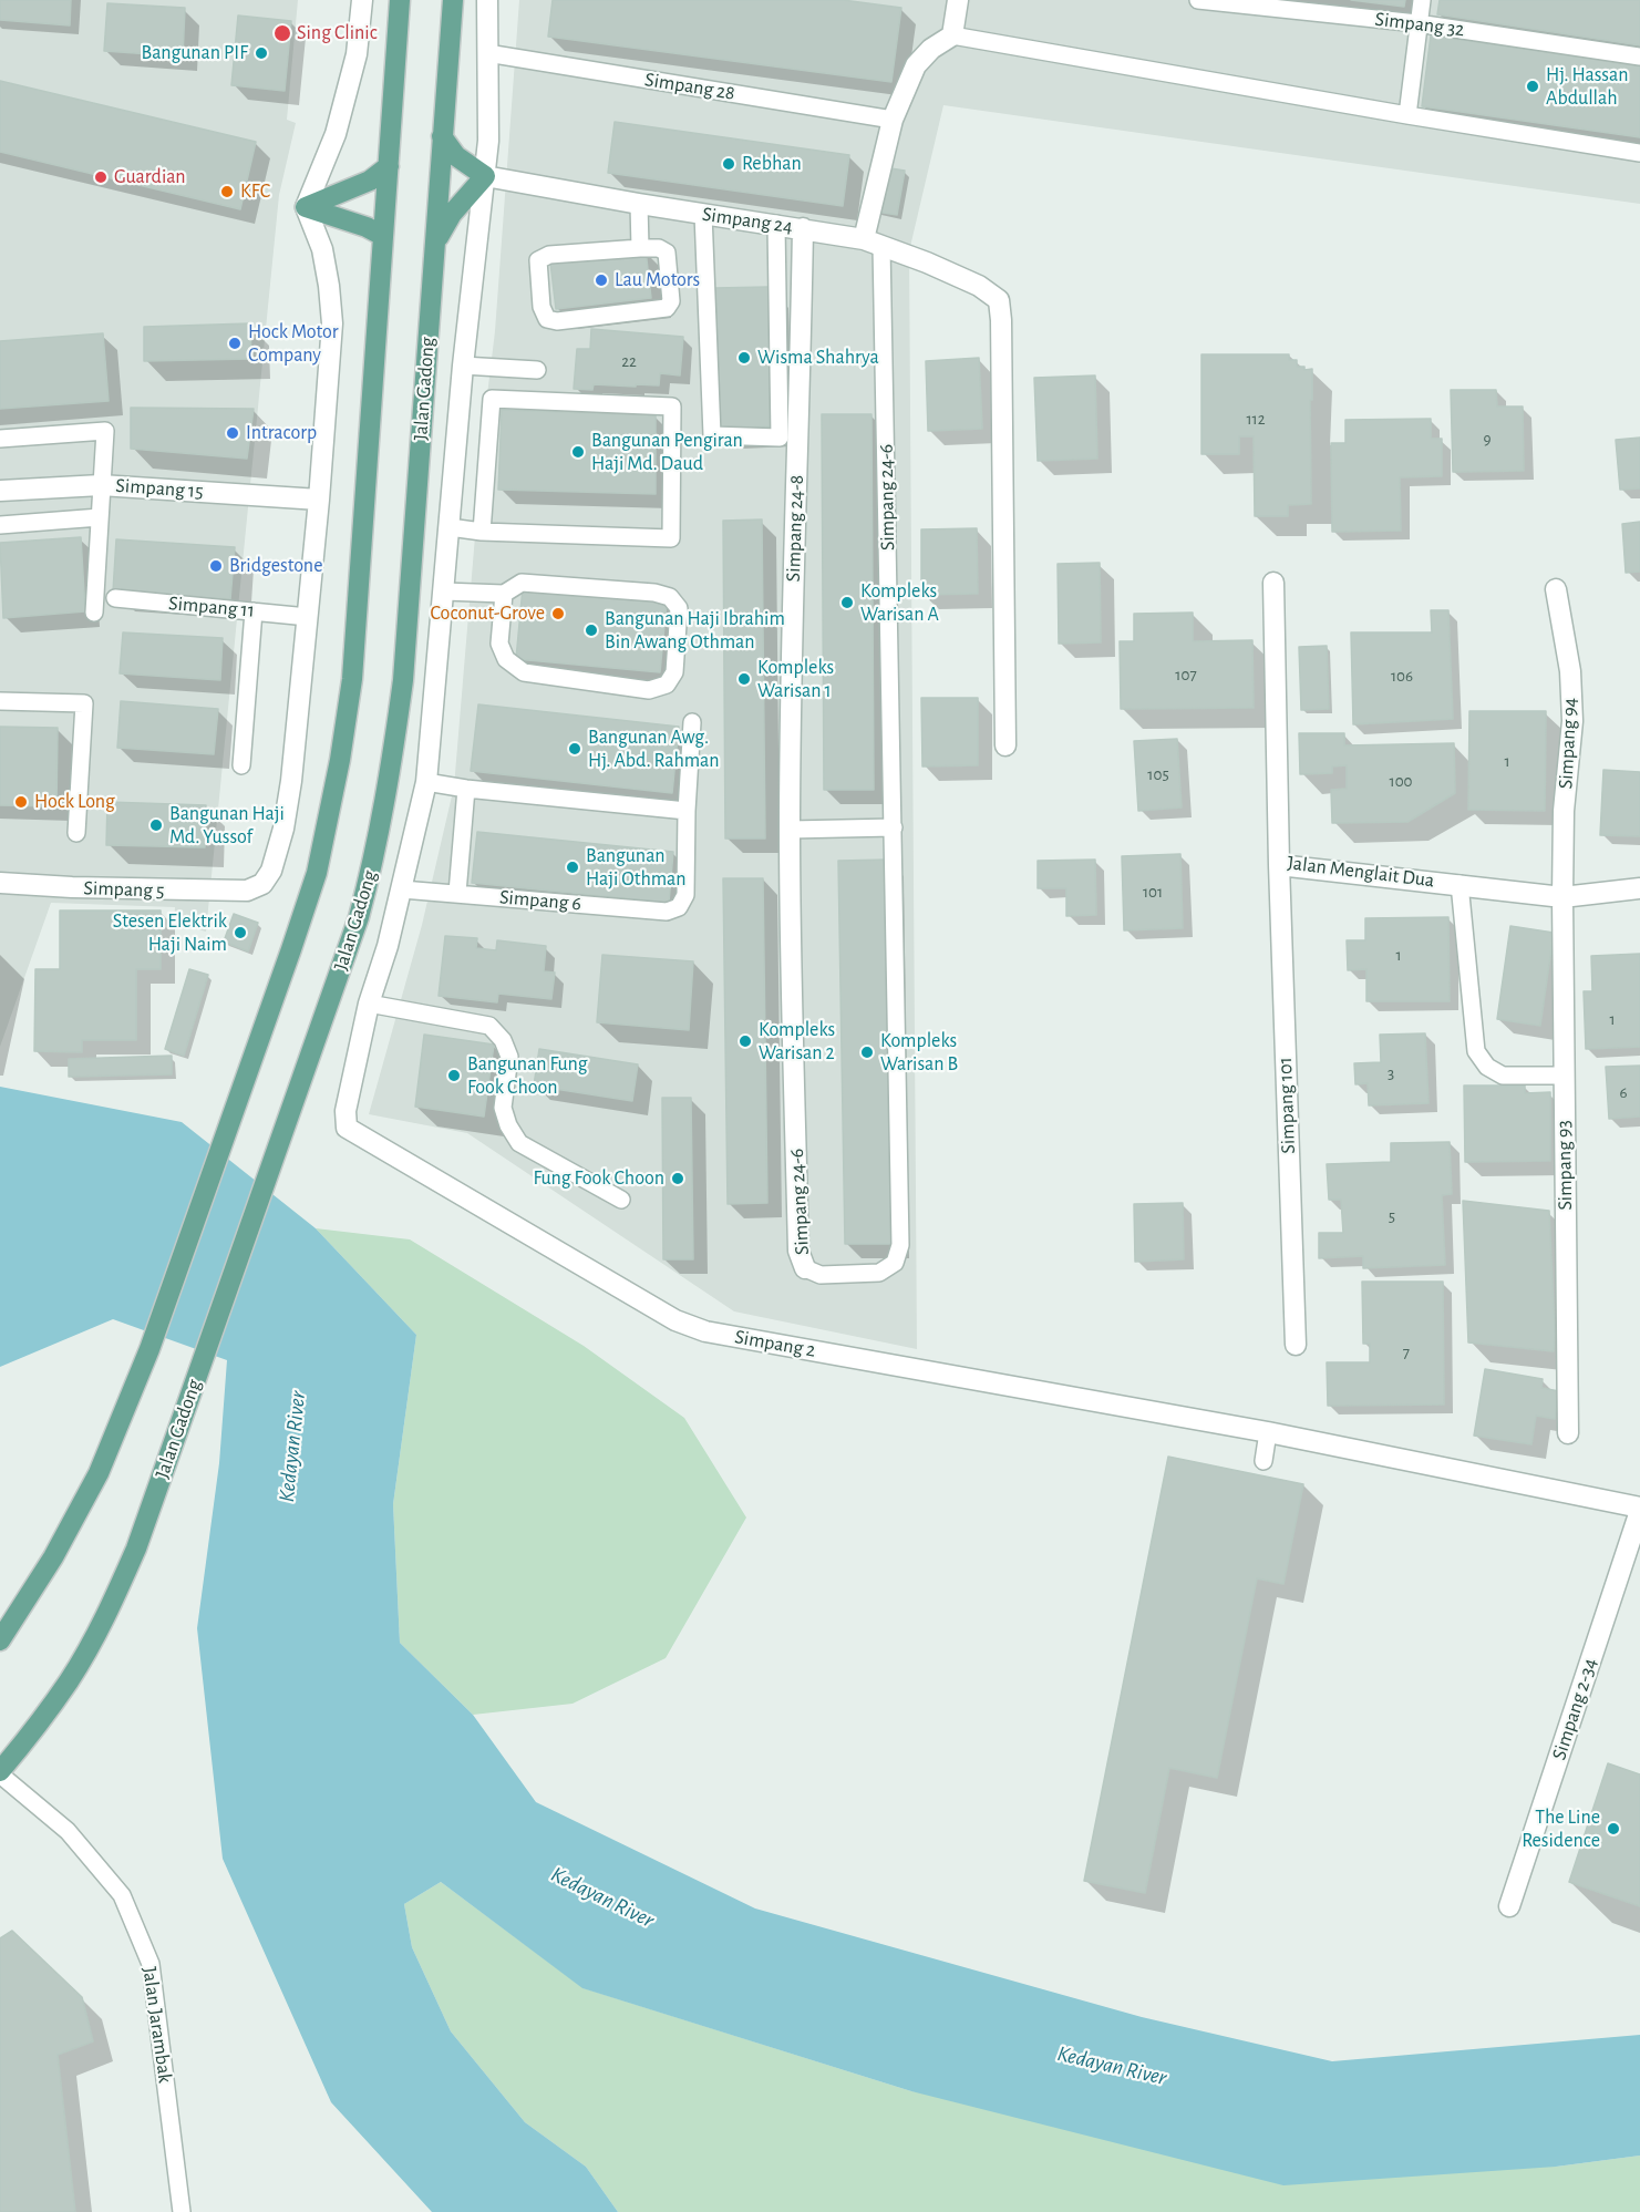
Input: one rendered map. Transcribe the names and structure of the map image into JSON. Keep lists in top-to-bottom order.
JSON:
{
  "streets": {
    "main road": ["Jalan Gadong"],
    "street": [
      "Simpang 24",
      "Simpang 15",
      "Simpang 24-6",
      "Simpang 24-8",
      "Simpang 94",
      "Jalan Menglait Dua",
      "Simpang 5",
      "Simpang 101",
      "Simpang 93",
      "Simpang 2",
      "Simpang 2-34"
    ],
    "lane": [
      "Simpang 32",
      "Simpang 28",
      "Simpang 11",
      "Simpang 6",
      "Jalan Jarambak"
    ]
  },
  "crossings": [
    ["Simpang 24", "Simpang 24-6"],
    ["Simpang 24", "Simpang 24-8"],
    ["Jalan Gadong", "Jalan Jarambak"],
    ["Simpang 24-6", "Simpang 24-8"],
    ["Simpang 11", "Simpang 5"],
    ["Simpang 94", "Jalan Menglait Dua"],
    ["Simpang 94", "Simpang 93"],
    ["Jalan Menglait Dua", "Simpang 101"],
    ["Jalan Menglait Dua", "Simpang 93"],
    ["Simpang 2", "Simpang 2-34"]
  ],
  "water": ["Kedayan River"],
  "places": [
    "Sing Clinic",
    "Bangunan PIF",
    "Hj. Hassan Abdullah",
    "Rebhan",
    "Guardian",
    "KFC",
    "Lau Motors",
    "Hock Motor Company",
    "Wisma Shahrya",
    "Intracorp",
    "Bangunan Pengiran Haji Md. Daud",
    "Bridgestone",
    "Kompleks Warisan A",
    "Coconut-Grove",
    "Bangunan Haji Ibrahim Bin Awang Othman",
    "Kompleks Warisan 1",
    "Bangunan Awg. Hj. Abd. Rahman",
    "Hock Long",
    "Bangunan Haji Md. Yussof",
    "Bangunan Haji Othman",
    "Stesen Elektrik Haji Naim",
    "Kompleks Warisan 2",
    "Kompleks Warisan B",
    "Bangunan Fung Fook Choon",
    "Fung Fook Choon",
    "The Line Residence"
  ],
  "house_numbers": [
    "22",
    "112",
    "9",
    "107",
    "106",
    "1",
    "105",
    "100",
    "101",
    "1",
    "1",
    "3",
    "6",
    "5",
    "7"
  ]
}
